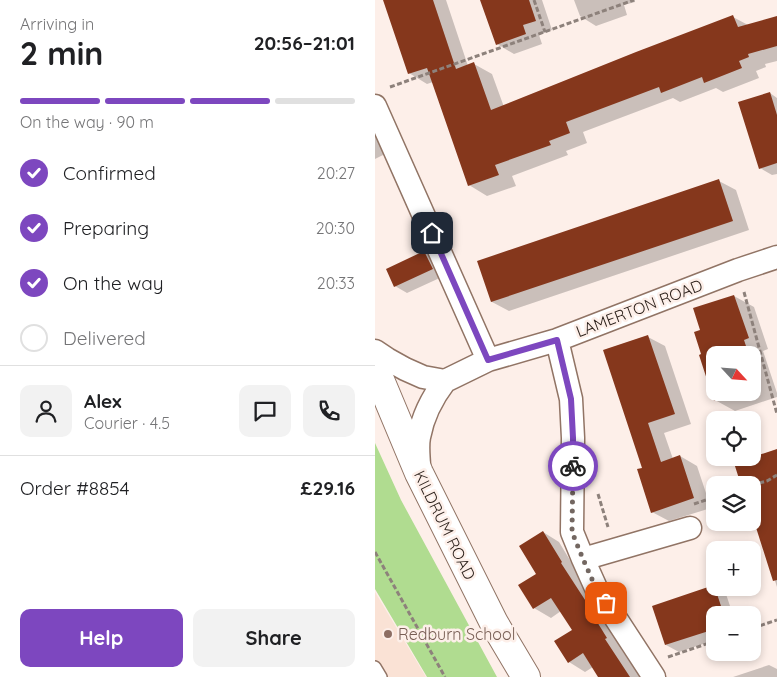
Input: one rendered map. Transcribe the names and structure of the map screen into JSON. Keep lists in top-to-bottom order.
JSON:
{
  "streets": {
    "street": ["LAMERTON ROAD", "KILDRUM ROAD"]
  },
  "places": ["Redburn School"],
  "north": "bottom right",
  "page": {
    "heading": ["2 min", "Arriving in", "20:56–21:01"],
    "panel": [
      "Alex",
      "Courier · 4.5",
      "Order #8854",
      "£29.16"
    ],
    "bar": "On the way · 90 m",
    "list": [
      ["Confirmed", "20:27"],
      ["Preparing", "20:30"],
      ["On the way", "20:33"],
      "Delivered"
    ],
    "map_buttons": ["+", "−"],
    "buttons": ["Help", "Share"]
  }
}
